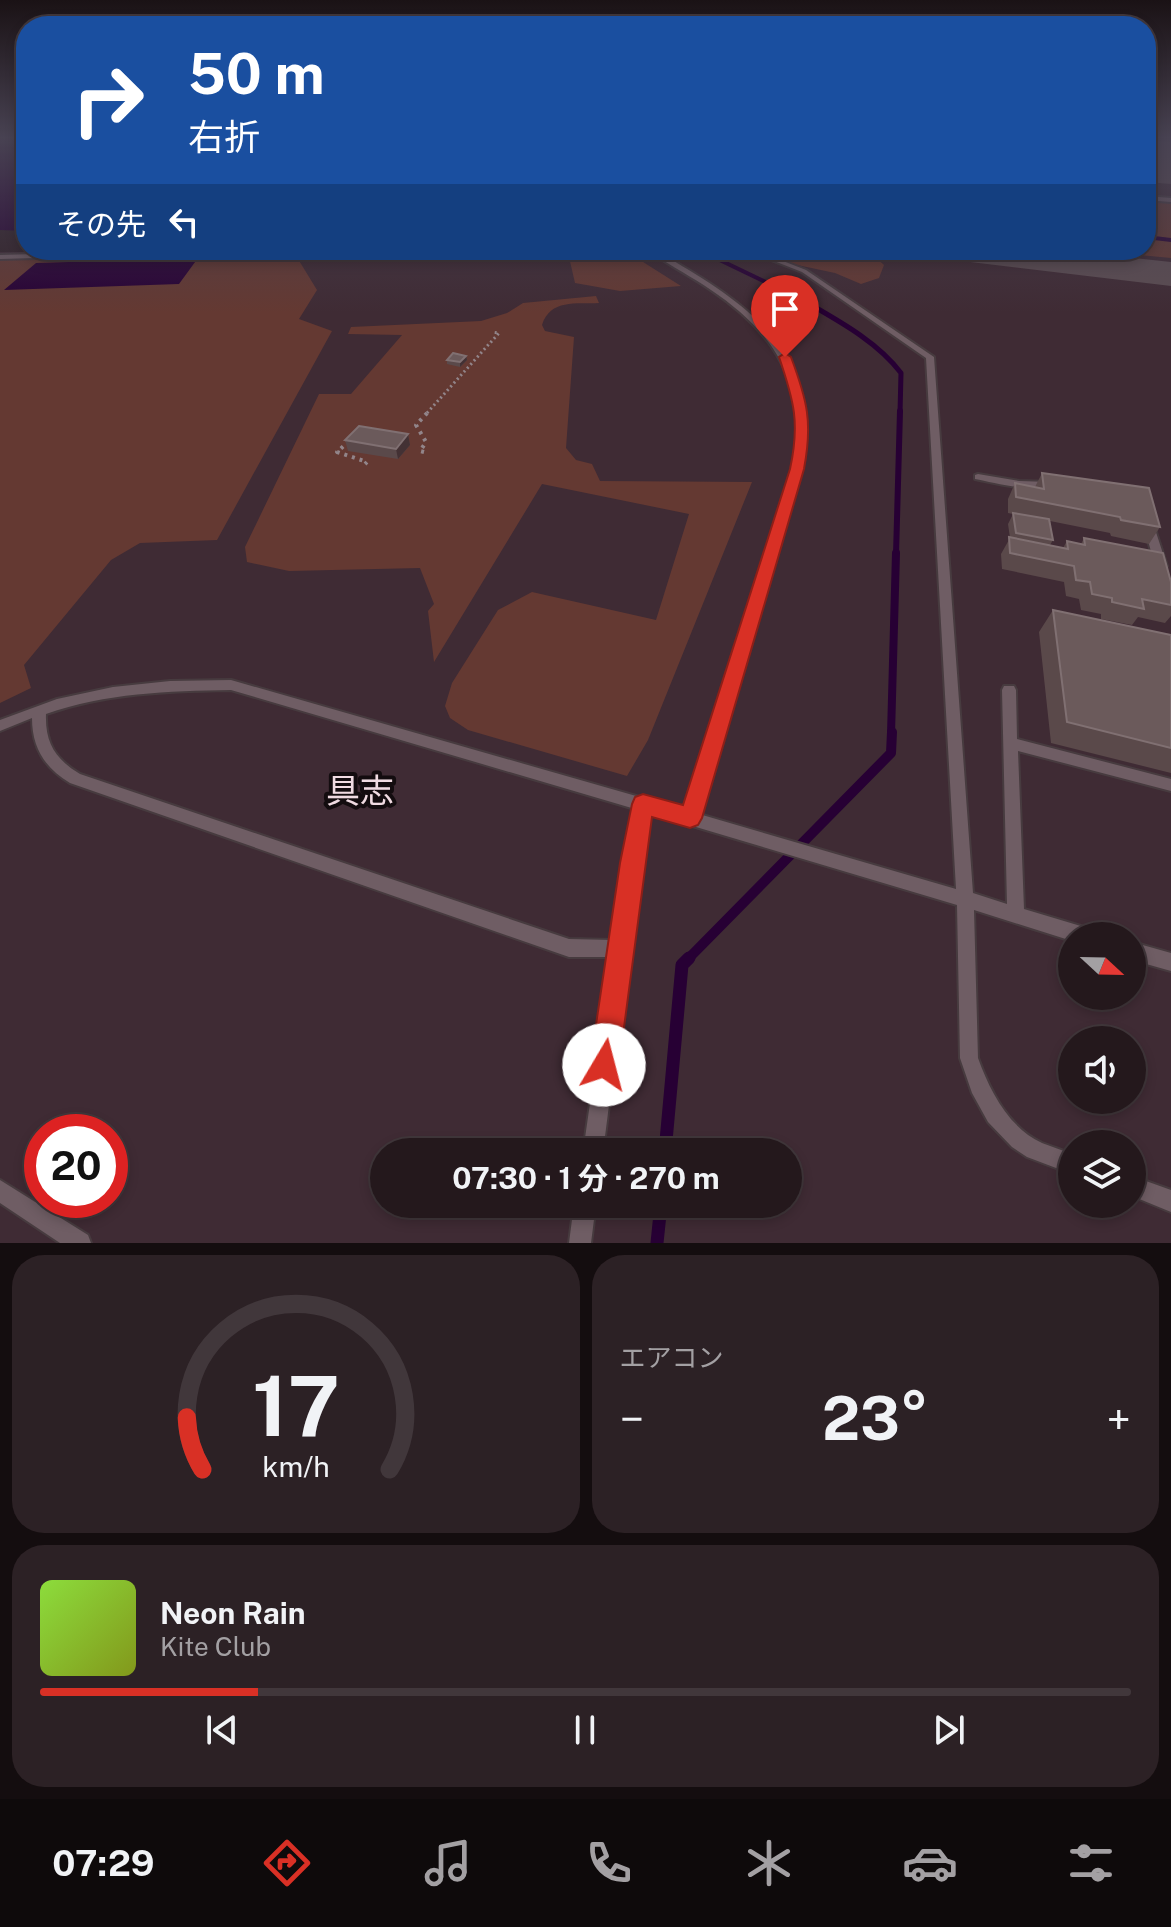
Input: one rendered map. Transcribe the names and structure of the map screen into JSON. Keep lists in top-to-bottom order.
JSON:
{
  "districts": ["具志"],
  "north": "right",
  "page": {
    "turn": ["50 m", "右折"],
    "then": "その先",
    "limit": "20",
    "trip": "07:30 · 1 分 · 270 m",
    "tile": "エアコン",
    "heat": ["−", "23°", "+"],
    "song": ["Neon Rain", "Kite Club"],
    "tabs": "07:29",
    "gauge": ["17", "km/h"]
  }
}
